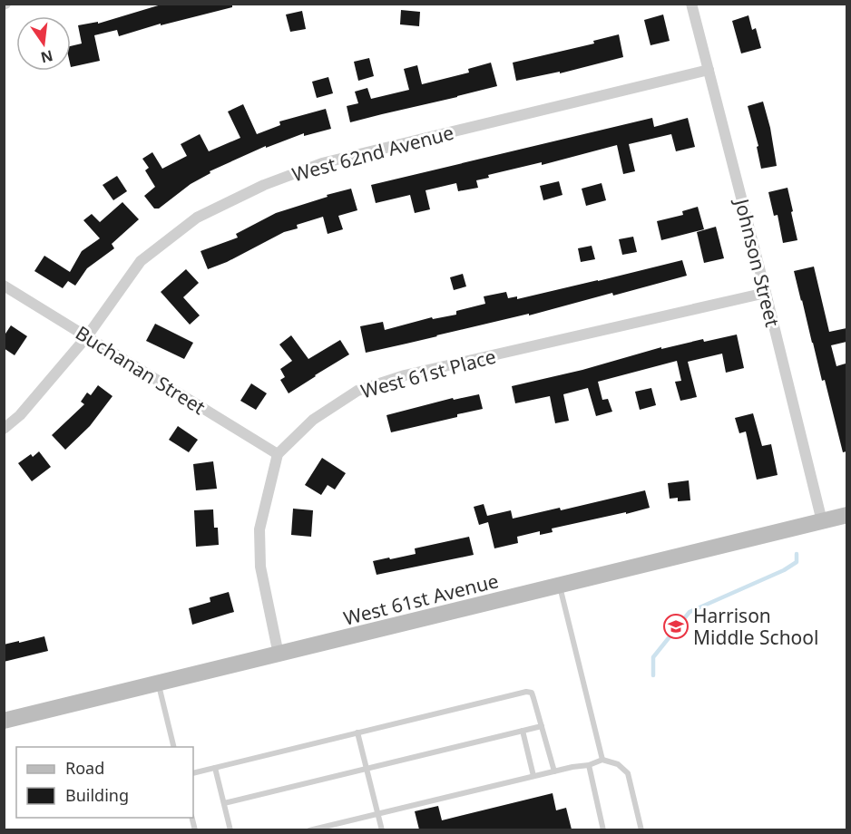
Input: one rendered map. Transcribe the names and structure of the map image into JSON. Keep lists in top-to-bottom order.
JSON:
{
  "streets": {
    "main road": ["West 61st Avenue"],
    "street": [
      "West 62nd Avenue",
      "Johnson Street",
      "Buchanan Street",
      "West 61st Place"
    ]
  },
  "crossings": [
    ["West 62nd Avenue", "Johnson Street"],
    ["West 62nd Avenue", "Buchanan Street"],
    ["Johnson Street", "West 61st Place"],
    ["Johnson Street", "West 61st Avenue"],
    ["Buchanan Street", "West 61st Place"]
  ],
  "places": {
    "school or university": ["Harrison Middle School"]
  },
  "legend": ["Road", "Building"],
  "north": "bottom"
}
